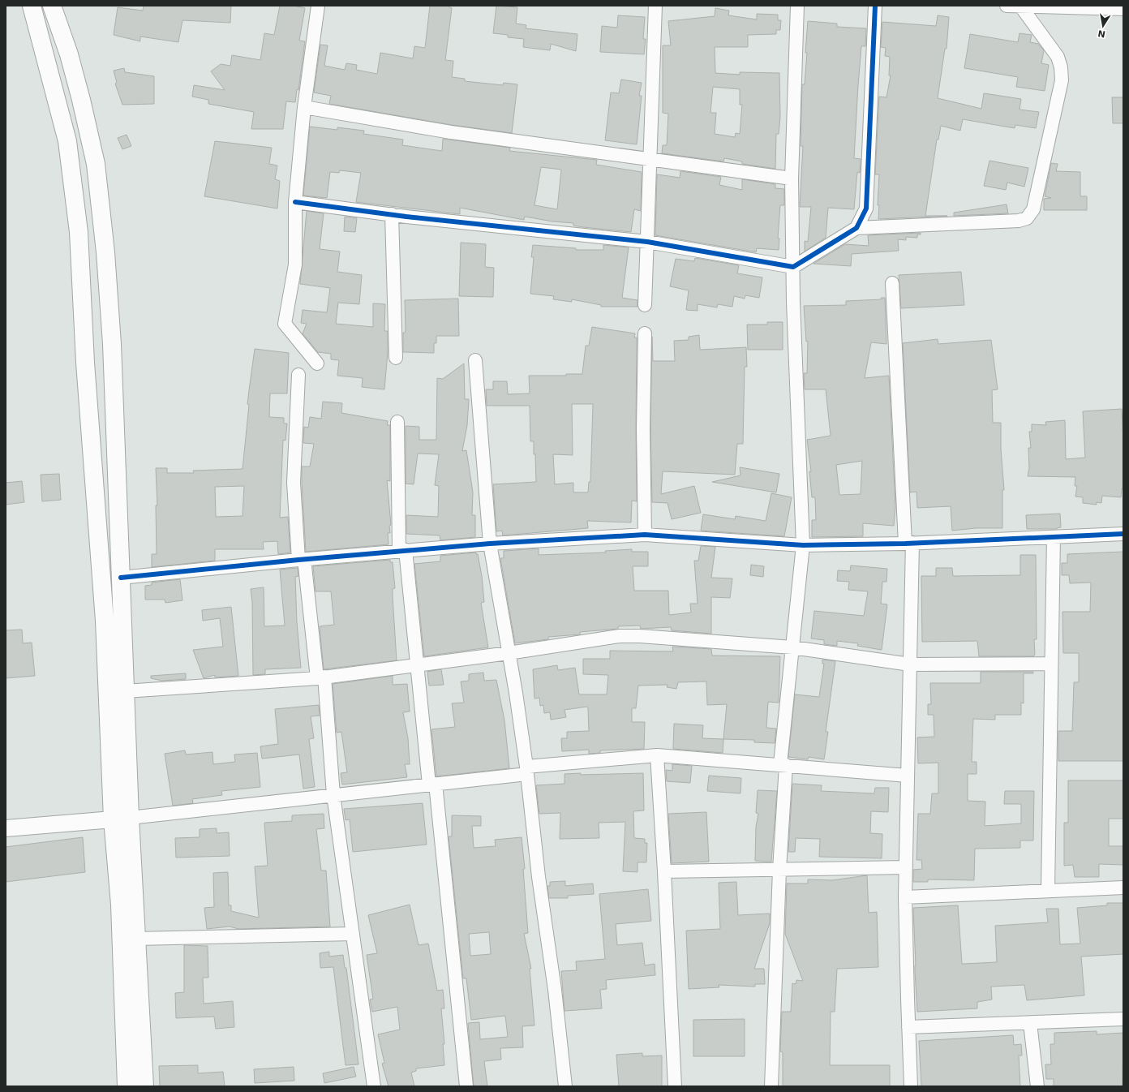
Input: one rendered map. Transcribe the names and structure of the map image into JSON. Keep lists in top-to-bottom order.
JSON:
{
  "north": "bottom"
}
